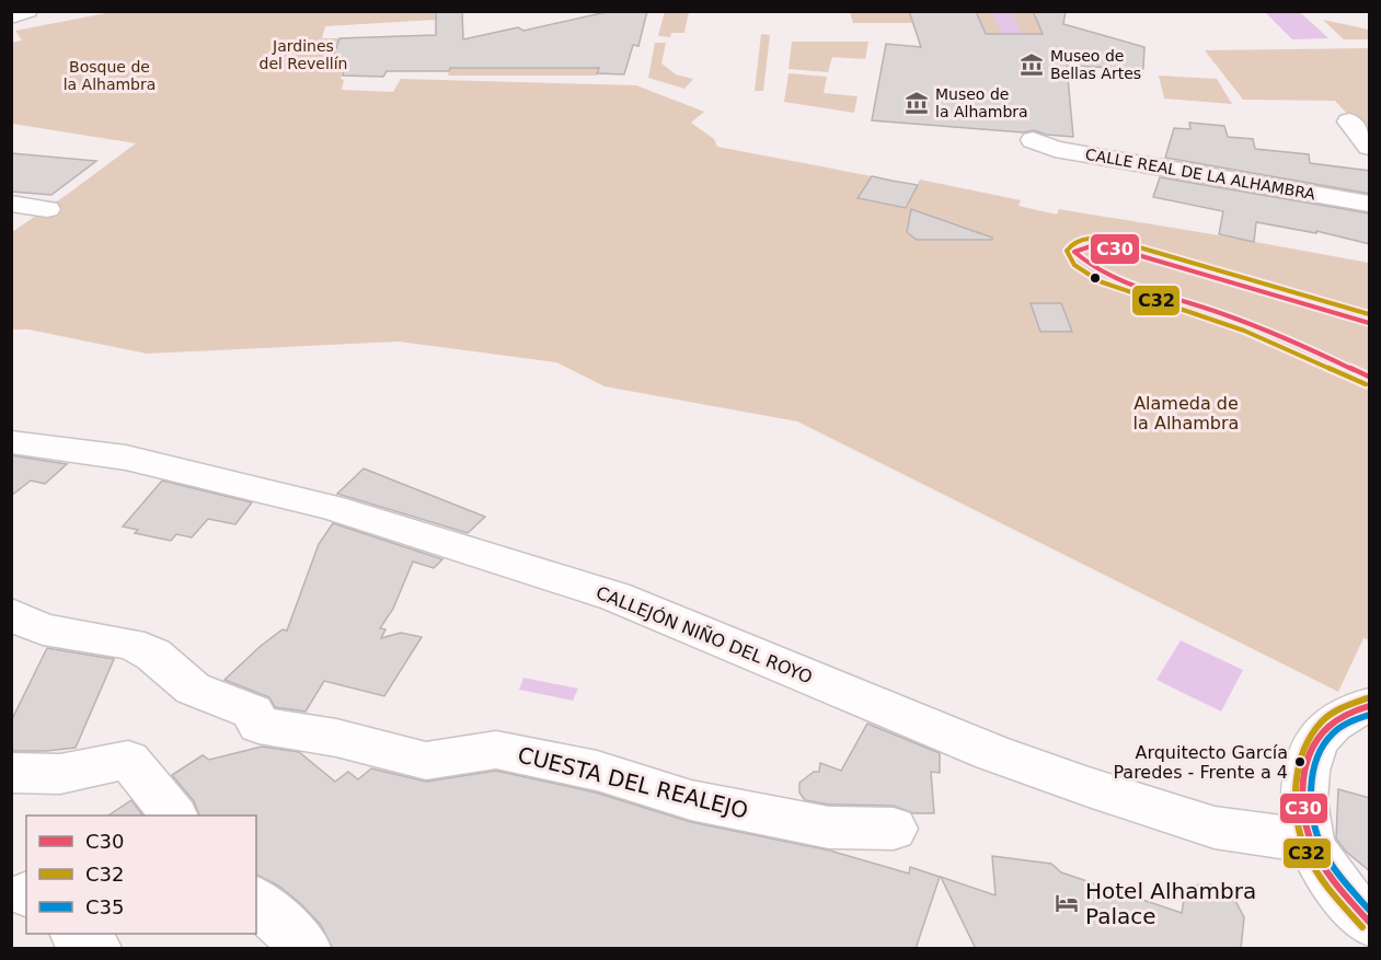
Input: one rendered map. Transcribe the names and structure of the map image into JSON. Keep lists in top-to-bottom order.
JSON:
{
  "streets": {
    "street": ["CALLE REAL DE LA ALHAMBRA", "CALLEJÓN NIÑO DEL ROYO", "CUESTA DEL REALEJO"]
  },
  "parks": ["Jardines del Revellín", "Bosque de la Alhambra", "Alameda de la Alhambra"],
  "places": {
    "museum": ["Museo de Bellas Artes", "Museo de la Alhambra"],
    "other": ["Arquitecto García Paredes - Frente a 4"],
    "hotel": ["Hotel Alhambra Palace"]
  },
  "lines": ["transit line C32", "transit line C30", "transit line C35"],
  "legend": ["C30", "C32", "C35"]
}
